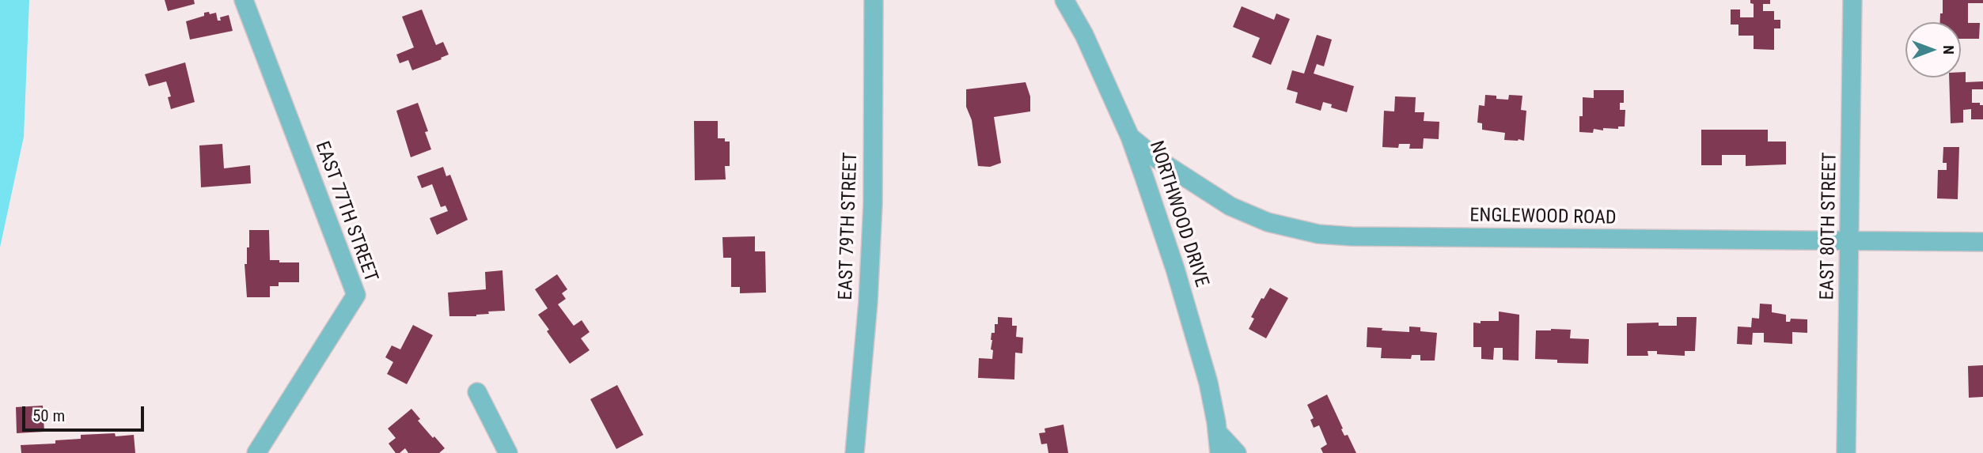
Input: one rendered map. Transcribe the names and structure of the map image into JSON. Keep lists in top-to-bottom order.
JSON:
{
  "streets": {
    "street": [
      "EAST 77TH STREET",
      "NORTHWOOD DRIVE",
      "ENGLEWOOD ROAD",
      "EAST 79TH STREET",
      "EAST 80TH STREET"
    ]
  },
  "crossings": [
    ["NORTHWOOD DRIVE", "ENGLEWOOD ROAD"],
    ["ENGLEWOOD ROAD", "EAST 80TH STREET"]
  ],
  "scale_bar": "50 m",
  "north": "right"
}
